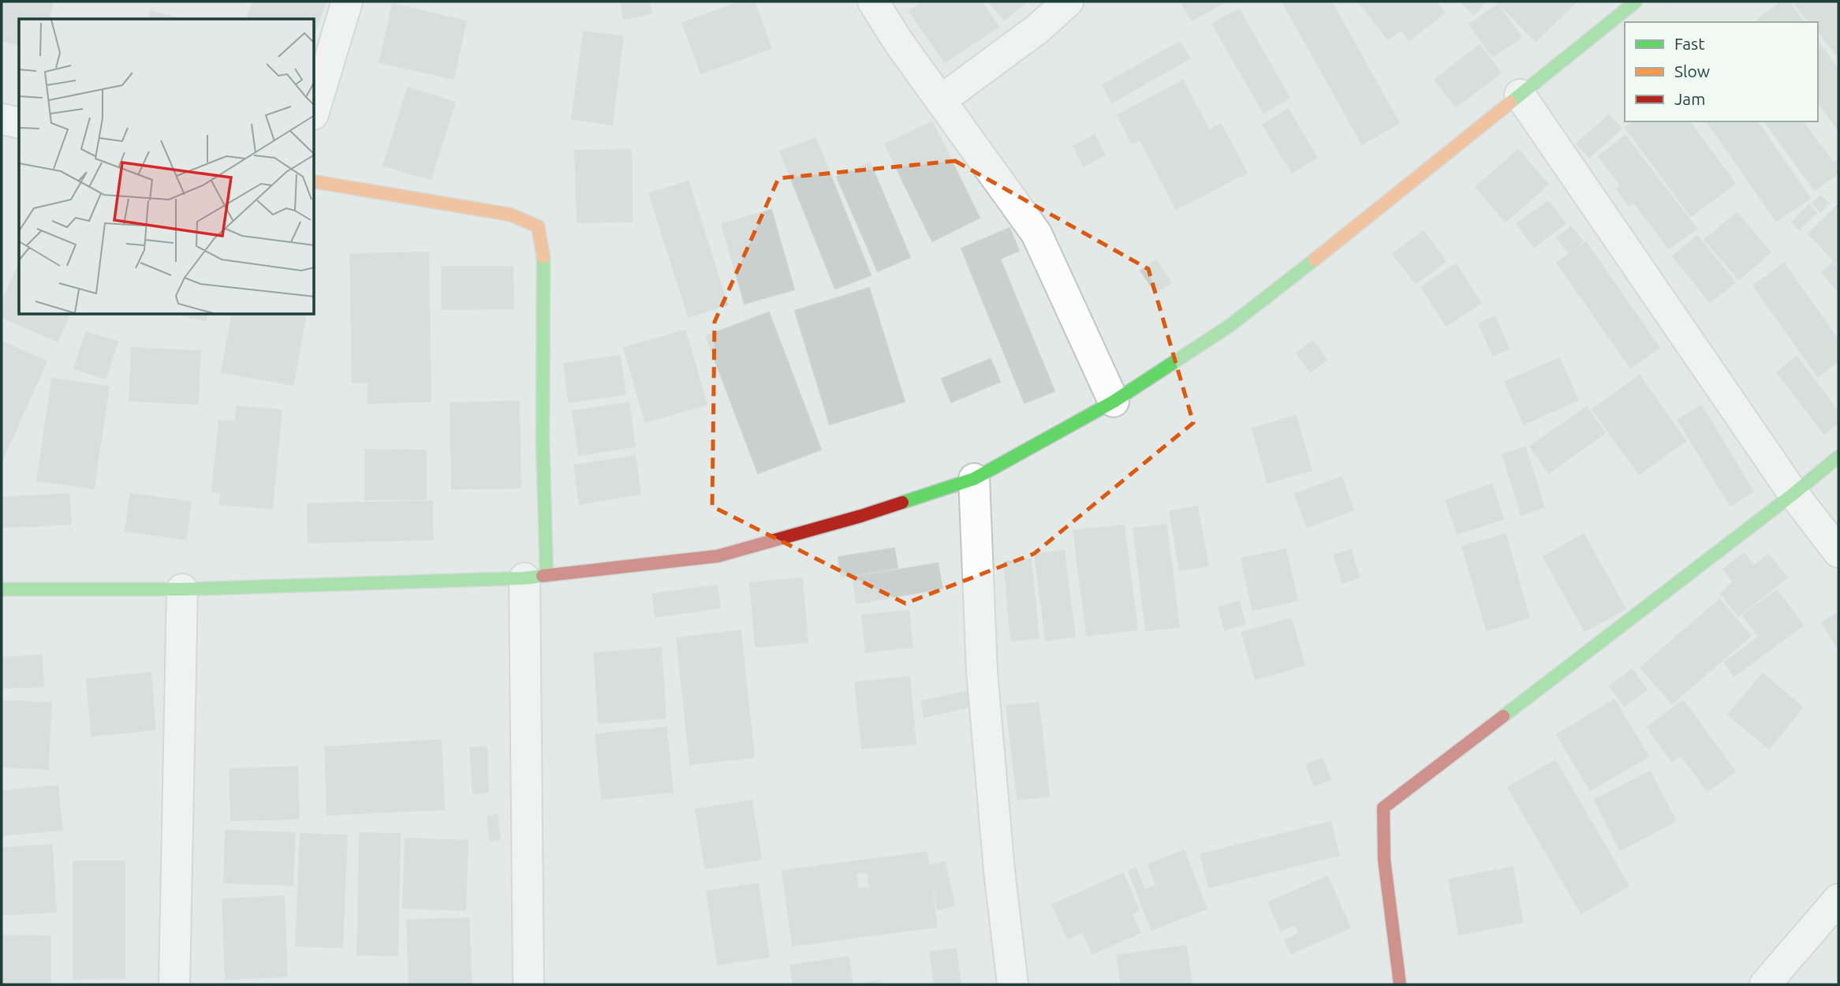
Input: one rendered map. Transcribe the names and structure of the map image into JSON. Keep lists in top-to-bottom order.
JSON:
{
  "legend": ["Fast", "Slow", "Jam"]
}
